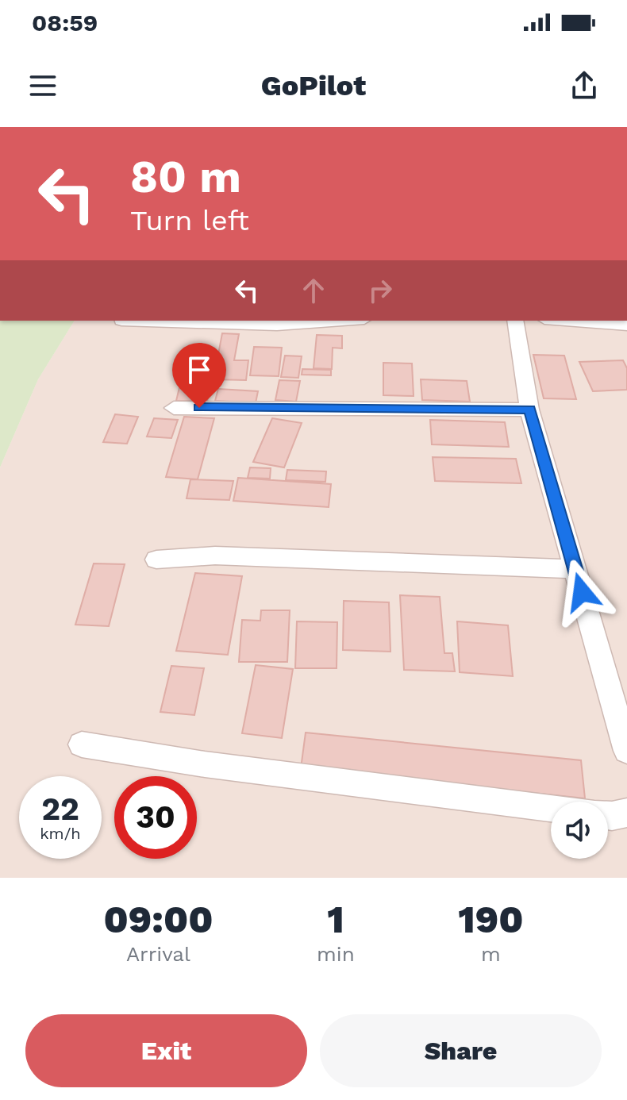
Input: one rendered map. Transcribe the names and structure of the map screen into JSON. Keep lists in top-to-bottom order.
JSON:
{
  "page": {
    "status": "08:59",
    "header": "GoPilot",
    "turn": ["80 m", "Turn left"],
    "speed": "22 km/h",
    "limit": "30",
    "eta": [
      "09:00",
      "Arrival",
      "1",
      "min",
      "190",
      "m"
    ],
    "buttons": ["Exit", "Share"]
  }
}
